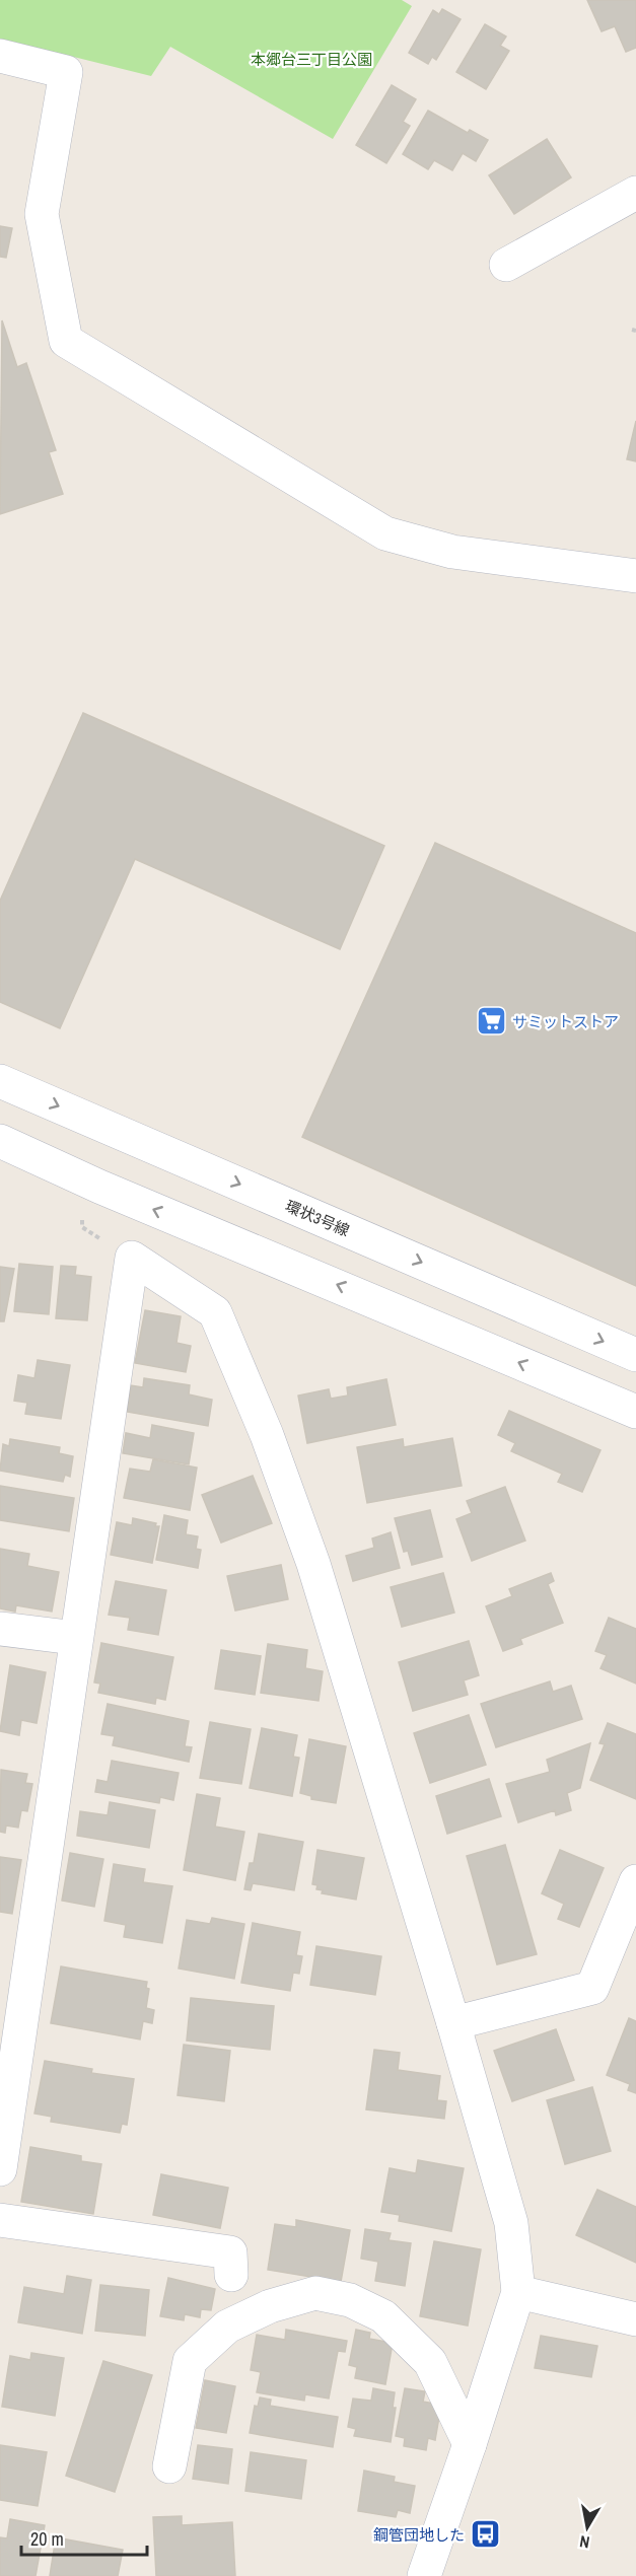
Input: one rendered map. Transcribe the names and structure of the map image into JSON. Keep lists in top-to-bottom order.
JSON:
{
  "streets": {
    "street": ["環状3号線"]
  },
  "parks": ["本郷台三丁目公園"],
  "places": {
    "supermarket": ["サミットストア"],
    "bus stop": ["鋼管団地した"]
  },
  "scale_bar": "20 m",
  "north": "bottom"
}
